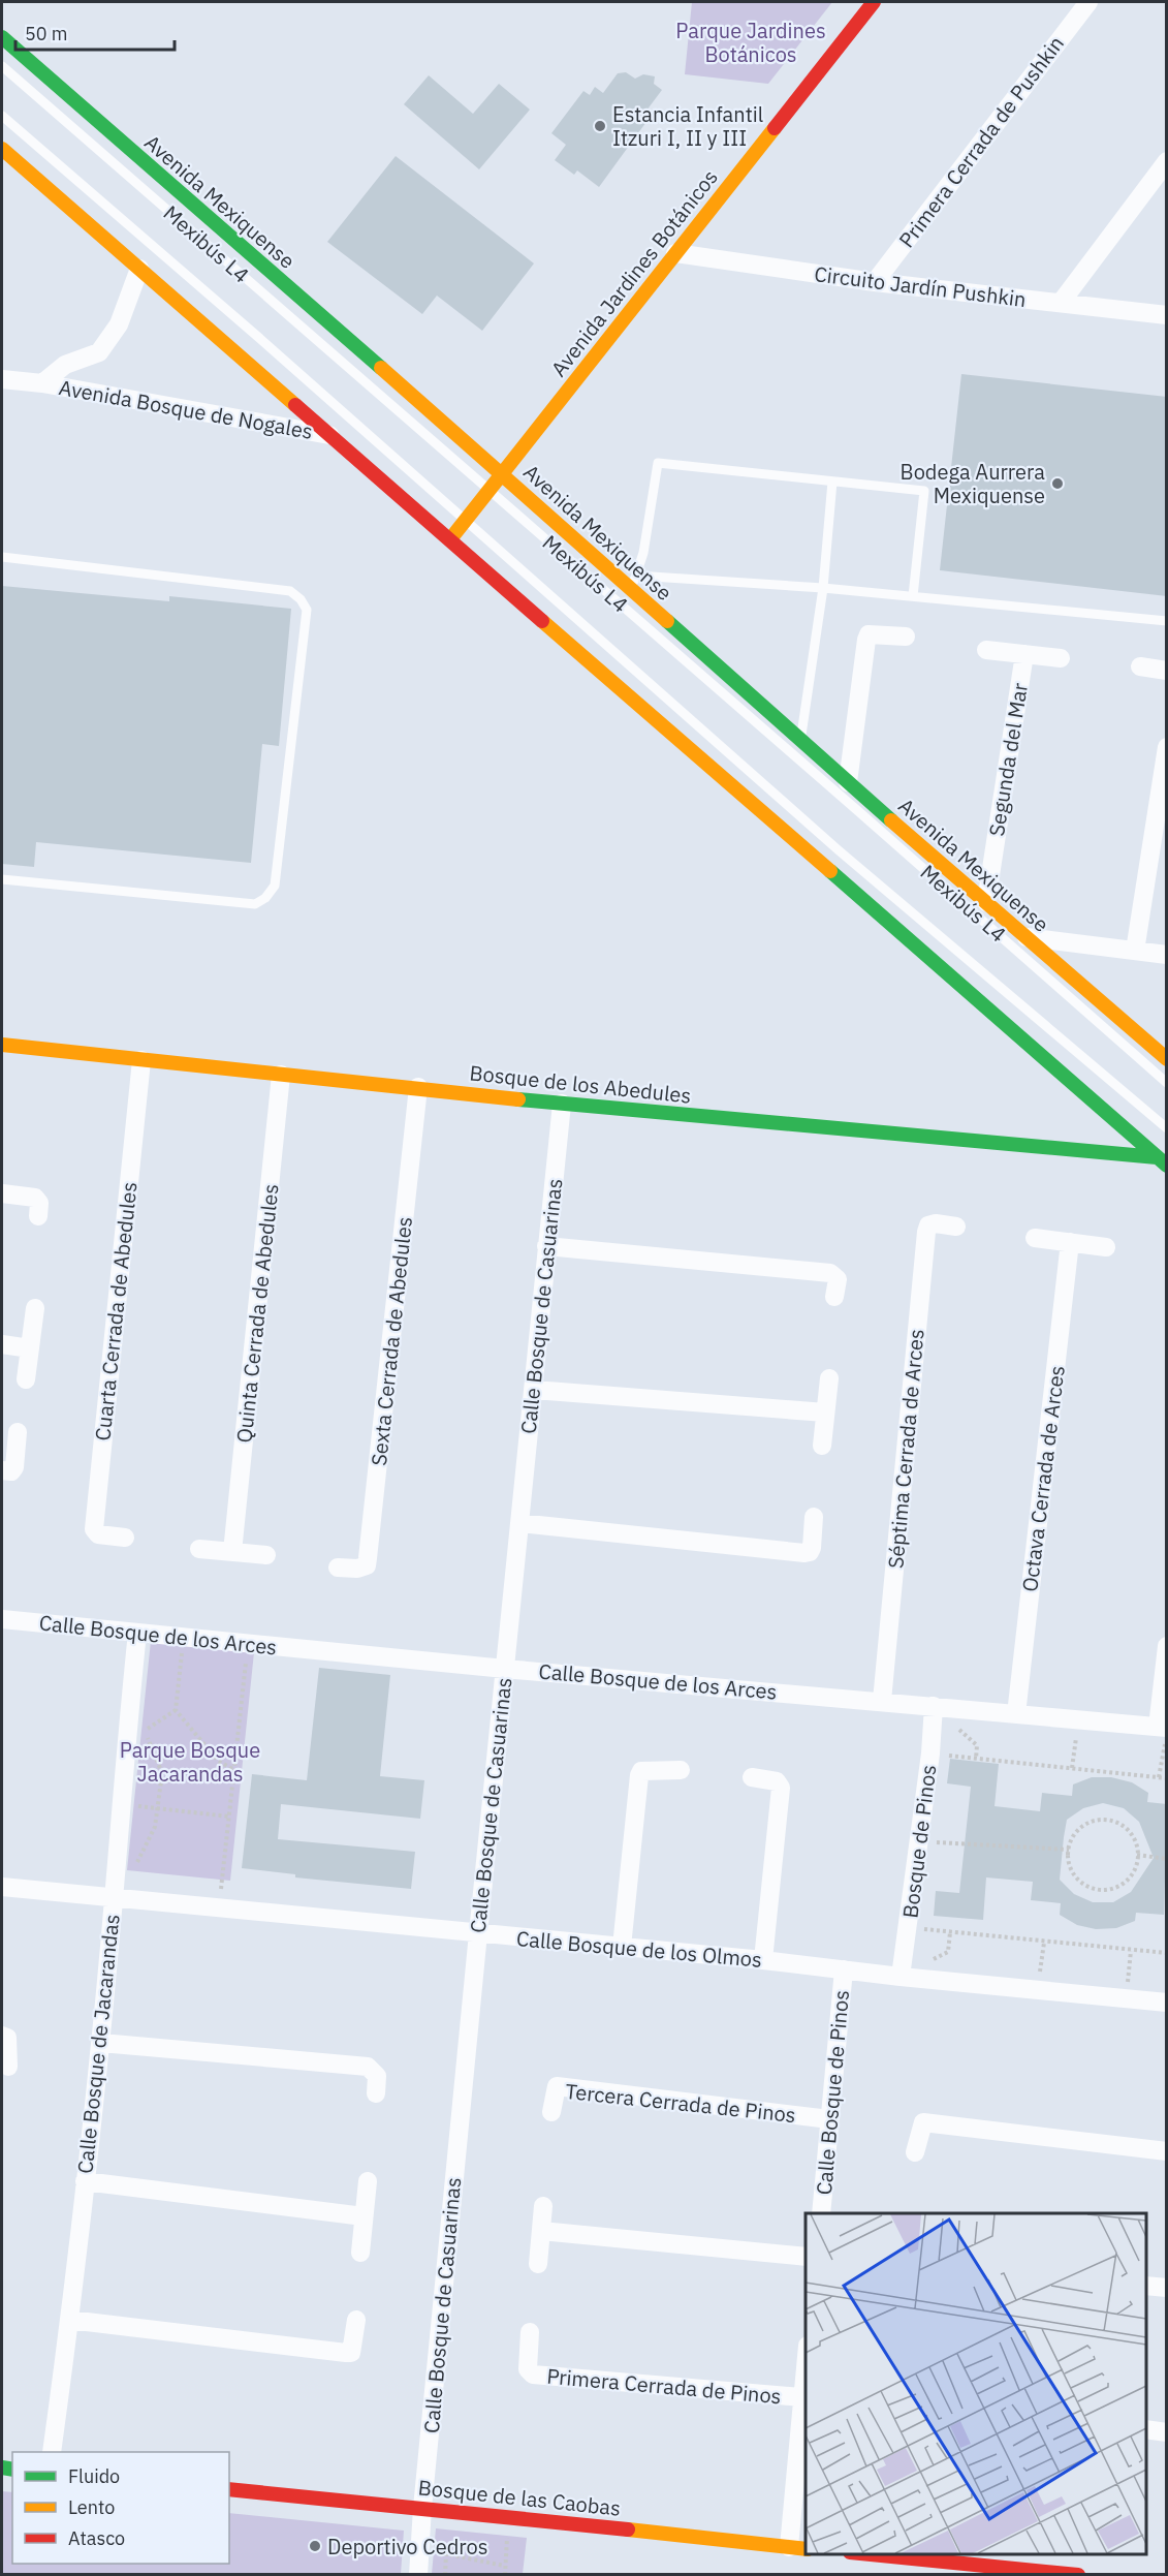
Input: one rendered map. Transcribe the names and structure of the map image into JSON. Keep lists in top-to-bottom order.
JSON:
{
  "streets": {
    "main road": [
      "Avenida Mexiquense",
      "Avenida Jardines Botánicos",
      "Bosque de los Abedules",
      "Bosque de las Caobas"
    ],
    "street": [
      "Primera Cerrada de Pushkin",
      "Circuito Jardín Pushkin",
      "Avenida Bosque de Nogales",
      "Segunda del Mar",
      "Calle Bosque de Casuarinas",
      "Cuarta Cerrada de Abedules",
      "Quinta Cerrada de Abedules",
      "Sexta Cerrada de Abedules",
      "Séptima Cerrada de Arces",
      "Octava Cerrada de Arces",
      "Calle Bosque de los Arces",
      "Bosque de Pinos",
      "Calle Bosque de los Olmos",
      "Calle Bosque de Jacarandas",
      "Calle Bosque de Pinos",
      "Tercera Cerrada de Pinos",
      "Primera Cerrada de Pinos"
    ],
    "lane": ["Mexibús L4"]
  },
  "crossings": [
    ["Primera Cerrada de Pushkin", "Circuito Jardín Pushkin"],
    ["Avenida Mexiquense", "Avenida Jardines Botánicos"],
    ["Avenida Mexiquense", "Segunda del Mar"],
    ["Mexibús L4", "Avenida Jardines Botánicos"],
    ["Avenida Jardines Botánicos", "Circuito Jardín Pushkin"],
    ["Bosque de los Abedules", "Calle Bosque de Casuarinas"],
    ["Bosque de los Abedules", "Cuarta Cerrada de Abedules"],
    ["Bosque de los Abedules", "Quinta Cerrada de Abedules"],
    ["Bosque de los Abedules", "Sexta Cerrada de Abedules"],
    ["Calle Bosque de Casuarinas", "Calle Bosque de los Arces"],
    ["Calle Bosque de Casuarinas", "Calle Bosque de los Olmos"],
    ["Calle Bosque de Casuarinas", "Bosque de las Caobas"],
    ["Séptima Cerrada de Arces", "Calle Bosque de los Arces"],
    ["Octava Cerrada de Arces", "Calle Bosque de los Arces"],
    ["Calle Bosque de los Arces", "Bosque de Pinos"],
    ["Calle Bosque de los Arces", "Calle Bosque de Jacarandas"],
    ["Bosque de Pinos", "Calle Bosque de los Olmos"],
    ["Calle Bosque de los Olmos", "Calle Bosque de Jacarandas"],
    ["Calle Bosque de los Olmos", "Calle Bosque de Pinos"],
    ["Calle Bosque de Pinos", "Tercera Cerrada de Pinos"]
  ],
  "parks": ["Parque Jardines Botánicos", "Parque Bosque Jacarandas"],
  "places": ["Estancia Infantil Itzuri I, II y III", "Bodega Aurrera Mexiquense", "Deportivo Cedros"],
  "legend": ["Fluido", "Lento", "Atasco"],
  "scale_bar": "50 m"
}
